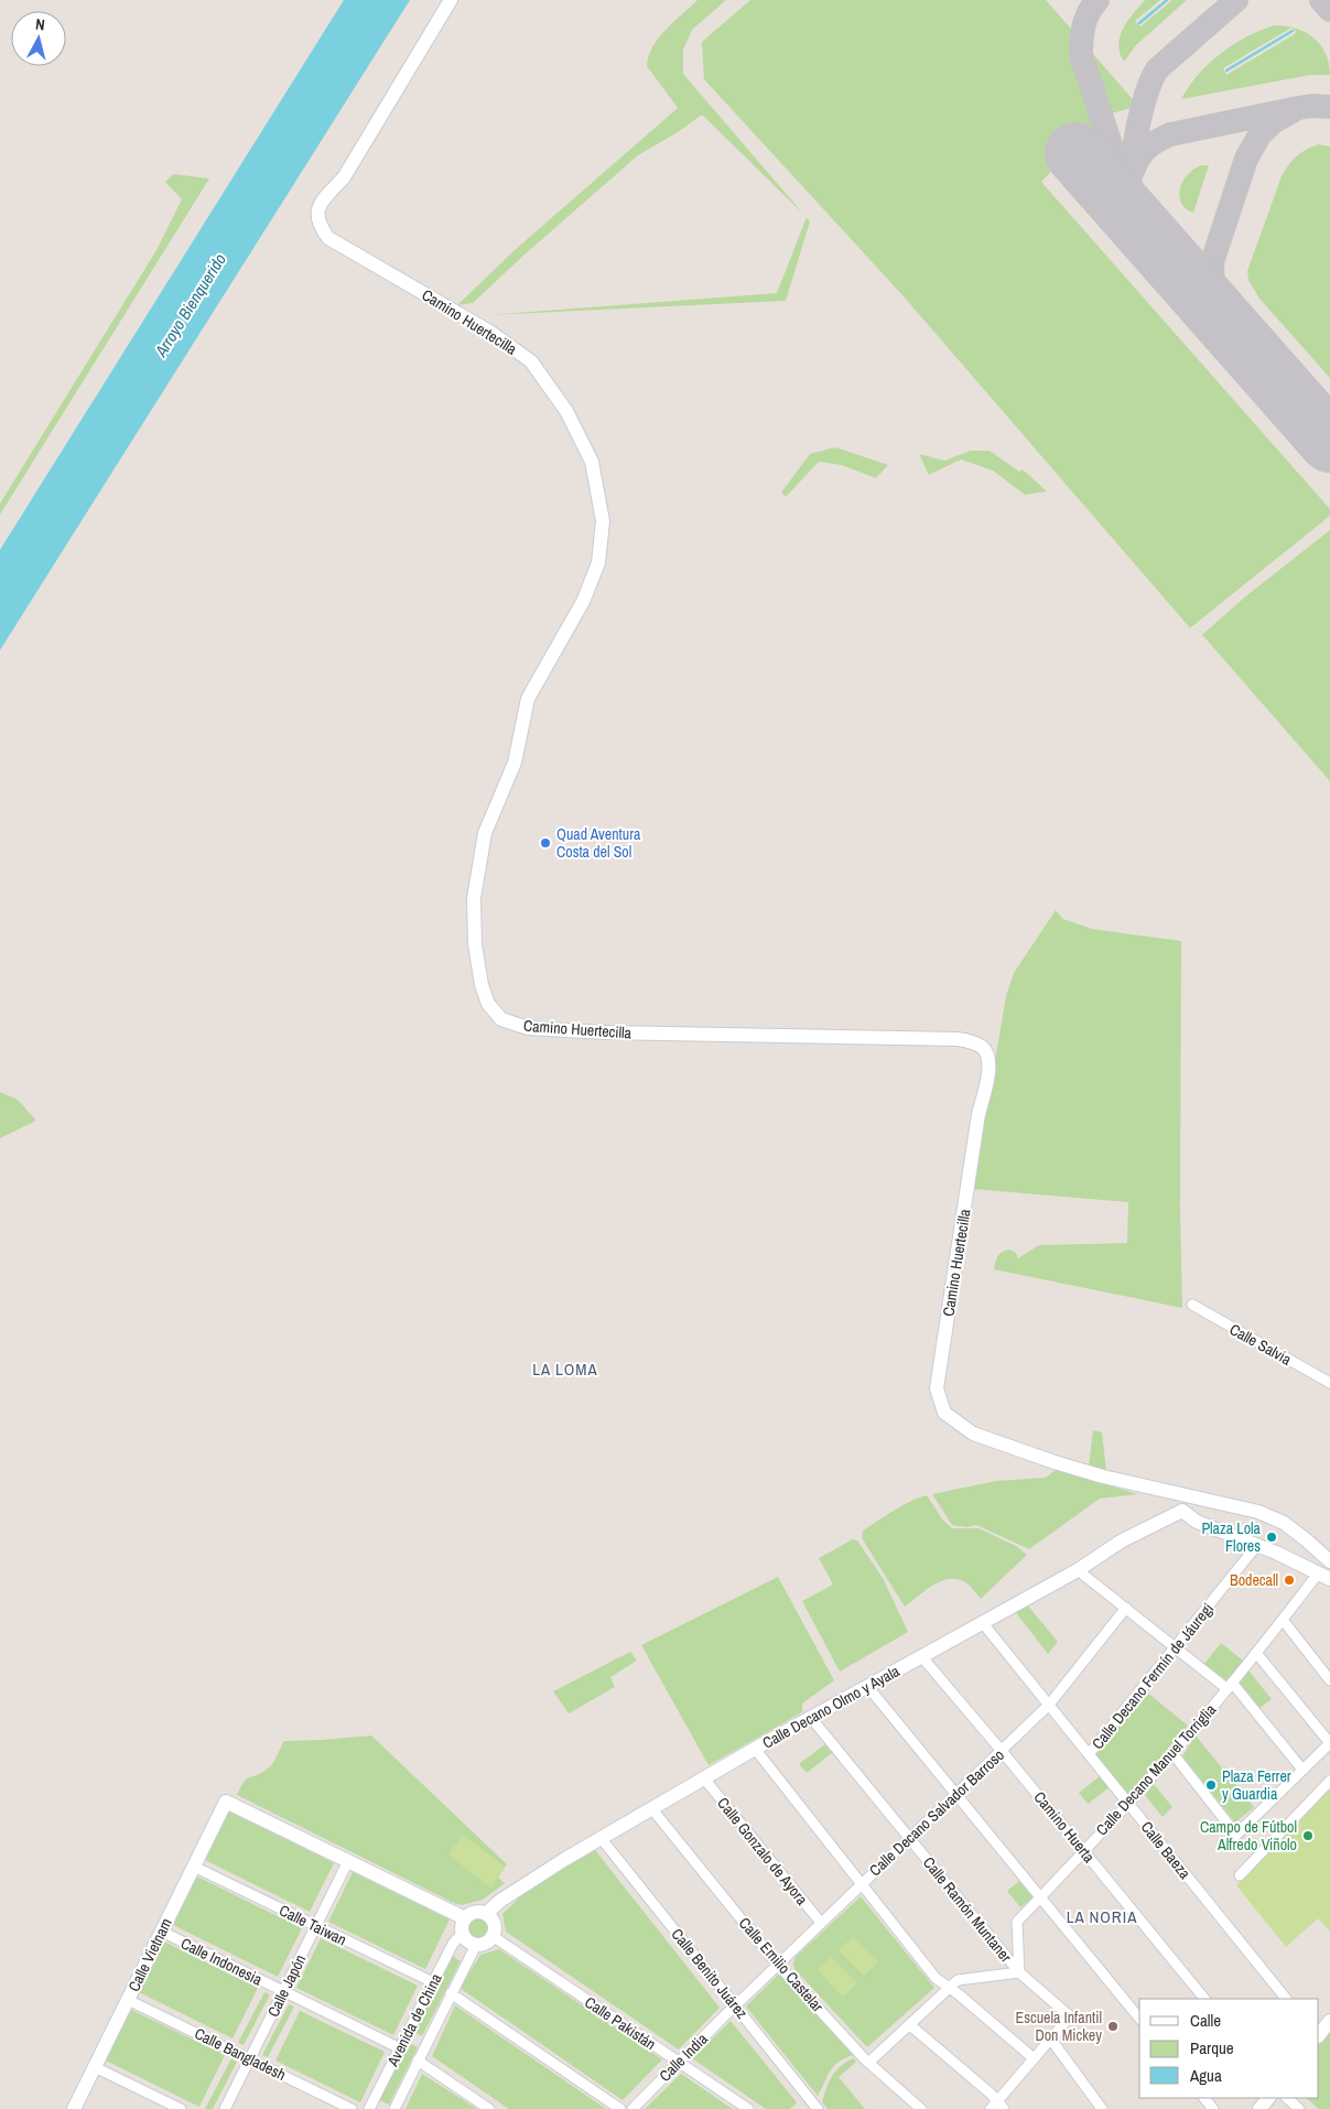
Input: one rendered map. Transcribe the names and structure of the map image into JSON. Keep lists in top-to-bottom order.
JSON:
{
  "streets": {
    "street": [
      "Camino Huertecilla",
      "Calle Salvia",
      "Calle Decano Fermín de Jáuregi",
      "Calle Decano Olmo y Ayala",
      "Calle Decano Manuel Torriglia",
      "Calle Decano Salvador Barroso",
      "Camino Huerta",
      "Calle Baeza",
      "Calle Gonzalo de Ayora",
      "Calle Ramón Muntaner",
      "Calle Taiwan",
      "Calle Vietnam",
      "Calle Indonesia",
      "Calle Emilio Castelar",
      "Calle Benito Juárez",
      "Calle Japón",
      "Avenida de China",
      "Calle Pakistán",
      "Calle Bangladesh",
      "Calle India"
    ]
  },
  "crossings": [
    ["Calle Decano Fermín de Jáuregi", "Calle Baeza"],
    ["Calle Decano Olmo y Ayala", "Camino Huerta"],
    ["Calle Decano Olmo y Ayala", "Calle Baeza"],
    ["Calle Decano Olmo y Ayala", "Calle Gonzalo de Ayora"],
    ["Calle Decano Olmo y Ayala", "Calle Ramón Muntaner"],
    ["Calle Decano Olmo y Ayala", "Calle Emilio Castelar"],
    ["Calle Decano Olmo y Ayala", "Calle Benito Juárez"],
    ["Calle Decano Olmo y Ayala", "Avenida de China"],
    ["Calle Decano Olmo y Ayala", "Calle Pakistán"],
    ["Calle Decano Manuel Torriglia", "Camino Huerta"],
    ["Calle Decano Manuel Torriglia", "Calle Baeza"],
    ["Calle Decano Manuel Torriglia", "Calle Ramón Muntaner"],
    ["Calle Decano Salvador Barroso", "Camino Huerta"],
    ["Calle Decano Salvador Barroso", "Calle Baeza"],
    ["Calle Decano Salvador Barroso", "Calle Gonzalo de Ayora"],
    ["Calle Decano Salvador Barroso", "Calle Ramón Muntaner"],
    ["Calle Decano Salvador Barroso", "Calle Emilio Castelar"],
    ["Calle Decano Salvador Barroso", "Calle Benito Juárez"],
    ["Calle Decano Salvador Barroso", "Calle India"],
    ["Calle Taiwan", "Calle Vietnam"],
    ["Calle Taiwan", "Calle Japón"],
    ["Calle Taiwan", "Avenida de China"],
    ["Calle Vietnam", "Calle Indonesia"],
    ["Calle Vietnam", "Calle Japón"],
    ["Calle Vietnam", "Calle Bangladesh"],
    ["Calle Indonesia", "Calle Japón"],
    ["Calle Indonesia", "Avenida de China"],
    ["Calle Benito Juárez", "Calle India"],
    ["Calle Japón", "Calle Bangladesh"],
    ["Avenida de China", "Calle Pakistán"],
    ["Calle Pakistán", "Calle India"]
  ],
  "districts": ["LA LOMA", "LA NORIA"],
  "water": ["Arroyo Bienquerido"],
  "places": [
    "Quad Aventura Costa del Sol",
    "Plaza Lola Flores",
    "Bodecall",
    "Plaza Ferrer y Guardia",
    "Campo de Fútbol Alfredo Viñolo",
    "Escuela Infantil Don Mickey"
  ],
  "legend": ["Calle", "Parque", "Agua"],
  "north": "top"
}
